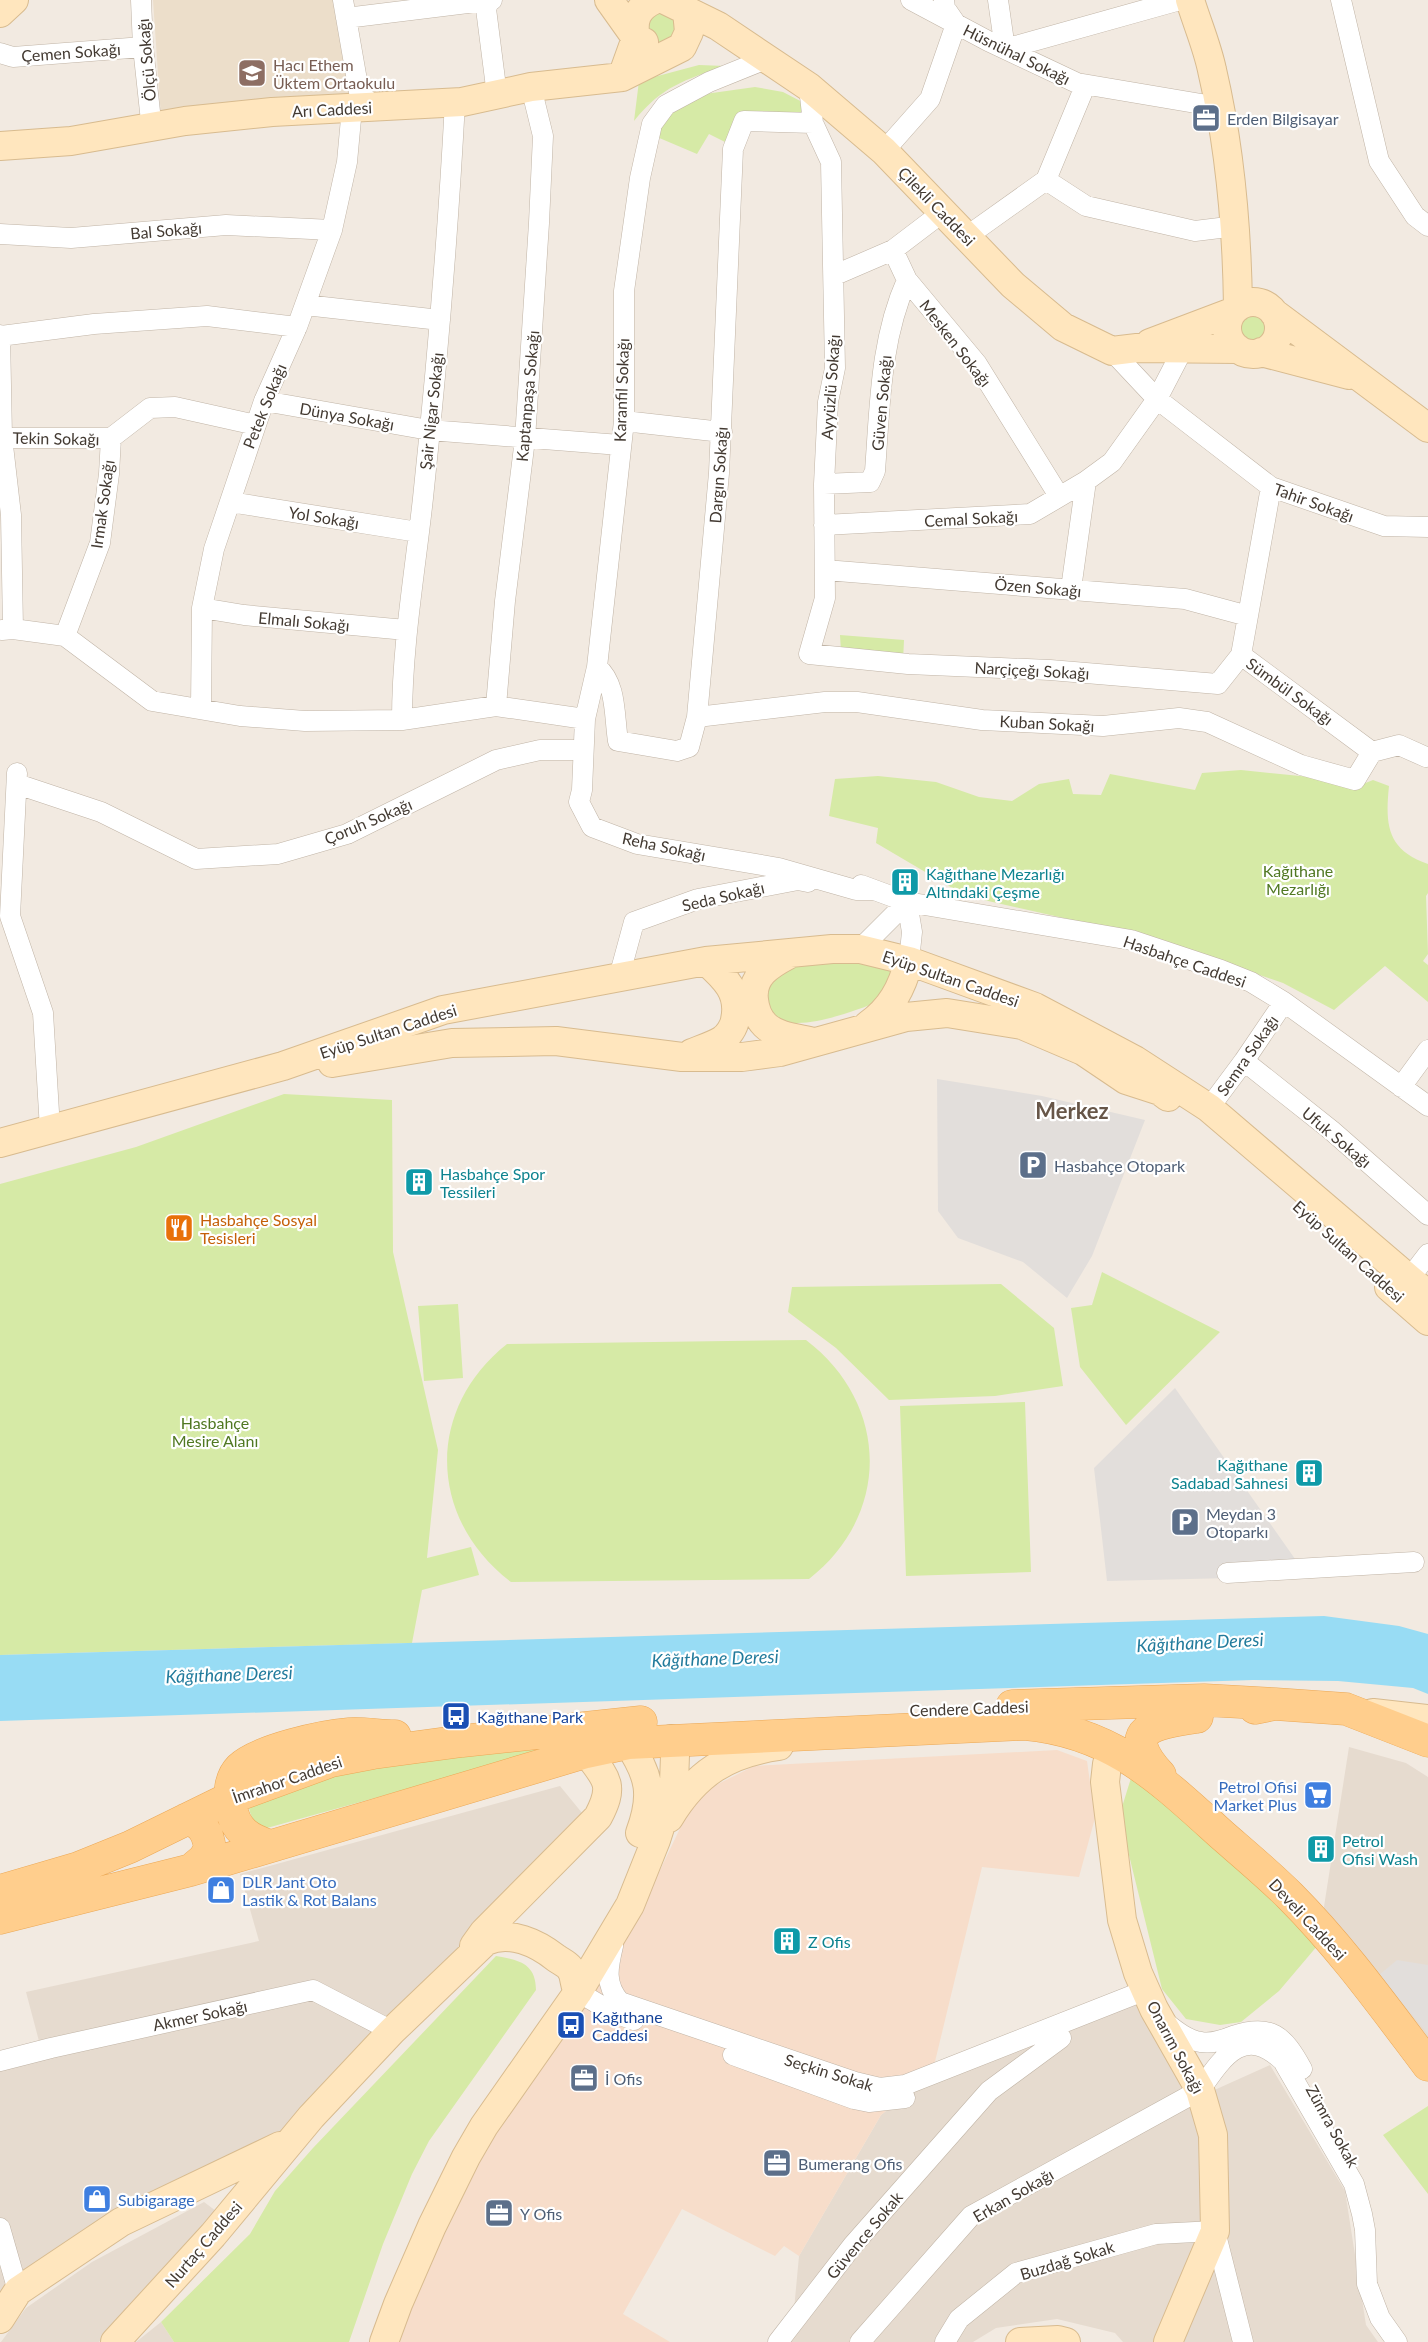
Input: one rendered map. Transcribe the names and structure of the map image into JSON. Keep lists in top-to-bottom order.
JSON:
{
  "streets": {
    "main road": [
      "Arı Caddesi",
      "Çilekli Caddesi",
      "Eyüp Sultan Caddesi",
      "Cendere Caddesi",
      "İmrahor Caddesi",
      "Develi Caddesi",
      "Onarım Sokağı",
      "Nurtaç Caddesi"
    ],
    "street": [
      "Çemen Sokağı",
      "Hüsnühal Sokağı",
      "Ölçü Sokağı",
      "Bal Sokağı",
      "Mesken Sokağı",
      "Ayyüzlü Sokağı",
      "Karanfil Sokağı",
      "Kaptanpaşa Sokağı",
      "Güven Sokağı",
      "Petek Sokağı",
      "Şair Nigar Sokağı",
      "Dünya Sokağı",
      "Tekin Sokağı",
      "Dargın Sokağı",
      "Tahir Sokağı",
      "Irmak Sokağı",
      "Yol Sokağı",
      "Cemal Sokağı",
      "Özen Sokağı",
      "Elmalı Sokağı",
      "Narçiçeğı Sokağı",
      "Sümbül Sokağı",
      "Kuban Sokağı",
      "Çoruh Sokağı",
      "Reha Sokağı",
      "Seda Sokağı",
      "Hasbahçe Caddesi",
      "Semra Sokağı",
      "Ufuk Sokağı",
      "Akmer Sokağı",
      "Seçkin Sokak",
      "Zümra Sokak",
      "Erkan Sokağı",
      "Güvence Sokak",
      "Buzdağ Sokak"
    ]
  },
  "crossings": [
    ["Çemen Sokağı", "Ölçü Sokağı"],
    ["Hüsnühal Sokağı", "Çilekli Caddesi"],
    ["Arı Caddesi", "Kaptanpaşa Sokağı"],
    ["Arı Caddesi", "Petek Sokağı"],
    ["Arı Caddesi", "Şair Nigar Sokağı"],
    ["Çilekli Caddesi", "Ayyüzlü Sokağı"],
    ["Çilekli Caddesi", "Karanfil Sokağı"],
    ["Çilekli Caddesi", "Tahir Sokağı"],
    ["Çilekli Caddesi", "Cemal Sokağı"],
    ["Bal Sokağı", "Petek Sokağı"],
    ["Mesken Sokağı", "Güven Sokağı"],
    ["Mesken Sokağı", "Cemal Sokağı"],
    ["Ayyüzlü Sokağı", "Güven Sokağı"],
    ["Ayyüzlü Sokağı", "Dargın Sokağı"],
    ["Ayyüzlü Sokağı", "Cemal Sokağı"],
    ["Ayyüzlü Sokağı", "Özen Sokağı"],
    ["Ayyüzlü Sokağı", "Narçiçeğı Sokağı"],
    ["Karanfil Sokağı", "Dünya Sokağı"],
    ["Karanfil Sokağı", "Dargın Sokağı"],
    ["Karanfil Sokağı", "Çoruh Sokağı"],
    ["Karanfil Sokağı", "Reha Sokağı"],
    ["Kaptanpaşa Sokağı", "Dünya Sokağı"],
    ["Petek Sokağı", "Dünya Sokağı"],
    ["Petek Sokağı", "Yol Sokağı"],
    ["Petek Sokağı", "Elmalı Sokağı"],
    ["Şair Nigar Sokağı", "Dünya Sokağı"],
    ["Şair Nigar Sokağı", "Yol Sokağı"],
    ["Şair Nigar Sokağı", "Elmalı Sokağı"],
    ["Tekin Sokağı", "Irmak Sokağı"],
    ["Dargın Sokağı", "Kuban Sokağı"],
    ["Tahir Sokağı", "Cemal Sokağı"],
    ["Tahir Sokağı", "Sümbül Sokağı"],
    ["Özen Sokağı", "Sümbül Sokağı"],
    ["Narçiçeğı Sokağı", "Sümbül Sokağı"],
    ["Sümbül Sokağı", "Kuban Sokağı"],
    ["Çoruh Sokağı", "Eyüp Sultan Caddesi"],
    ["Reha Sokağı", "Seda Sokağı"],
    ["Reha Sokağı", "Hasbahçe Caddesi"],
    ["Seda Sokağı", "Eyüp Sultan Caddesi"],
    ["Hasbahçe Caddesi", "Semra Sokağı"],
    ["Eyüp Sultan Caddesi", "Semra Sokağı"],
    ["Semra Sokağı", "Ufuk Sokağı"],
    ["Cendere Caddesi", "Develi Caddesi"],
    ["Cendere Caddesi", "Onarım Sokağı"],
    ["Akmer Sokağı", "Nurtaç Caddesi"],
    ["Onarım Sokağı", "Seçkin Sokak"],
    ["Onarım Sokağı", "Zümra Sokak"],
    ["Onarım Sokağı", "Erkan Sokağı"],
    ["Onarım Sokağı", "Buzdağ Sokak"],
    ["Seçkin Sokak", "Zümra Sokak"],
    ["Seçkin Sokak", "Güvence Sokak"],
    ["Zümra Sokak", "Erkan Sokağı"]
  ],
  "districts": ["Merkez"],
  "water": ["Kâğıthane Deresi"],
  "parks": ["Kağıthane Mezarlığı", "Hasbahçe Mesire Alanı"],
  "places": {
    "school or university": ["Hacı Ethem Üktem Ortaokulu"],
    "office": [
      "Erden Bilgisayar",
      "İ Ofis",
      "Bumerang Ofis",
      "Y Ofis"
    ],
    "building": [
      "Kağıthane Mezarlığı Altındaki Çeşme",
      "Hasbahçe Spor Tessileri",
      "Kağıthane Sadabad Sahnesi",
      "Petrol Ofisi Wash",
      "Z Ofis"
    ],
    "parking": ["Hasbahçe Otopark", "Meydan 3 Otoparkı"],
    "restaurant": ["Hasbahçe Sosyal Tesisleri"],
    "bus stop": ["Kağıthane Park", "Kağıthane Caddesi"],
    "supermarket": ["Petrol Ofisi Market Plus"],
    "shop": ["DLR Jant Oto Lastik & Rot Balans", "Subigarage"]
  }
}
